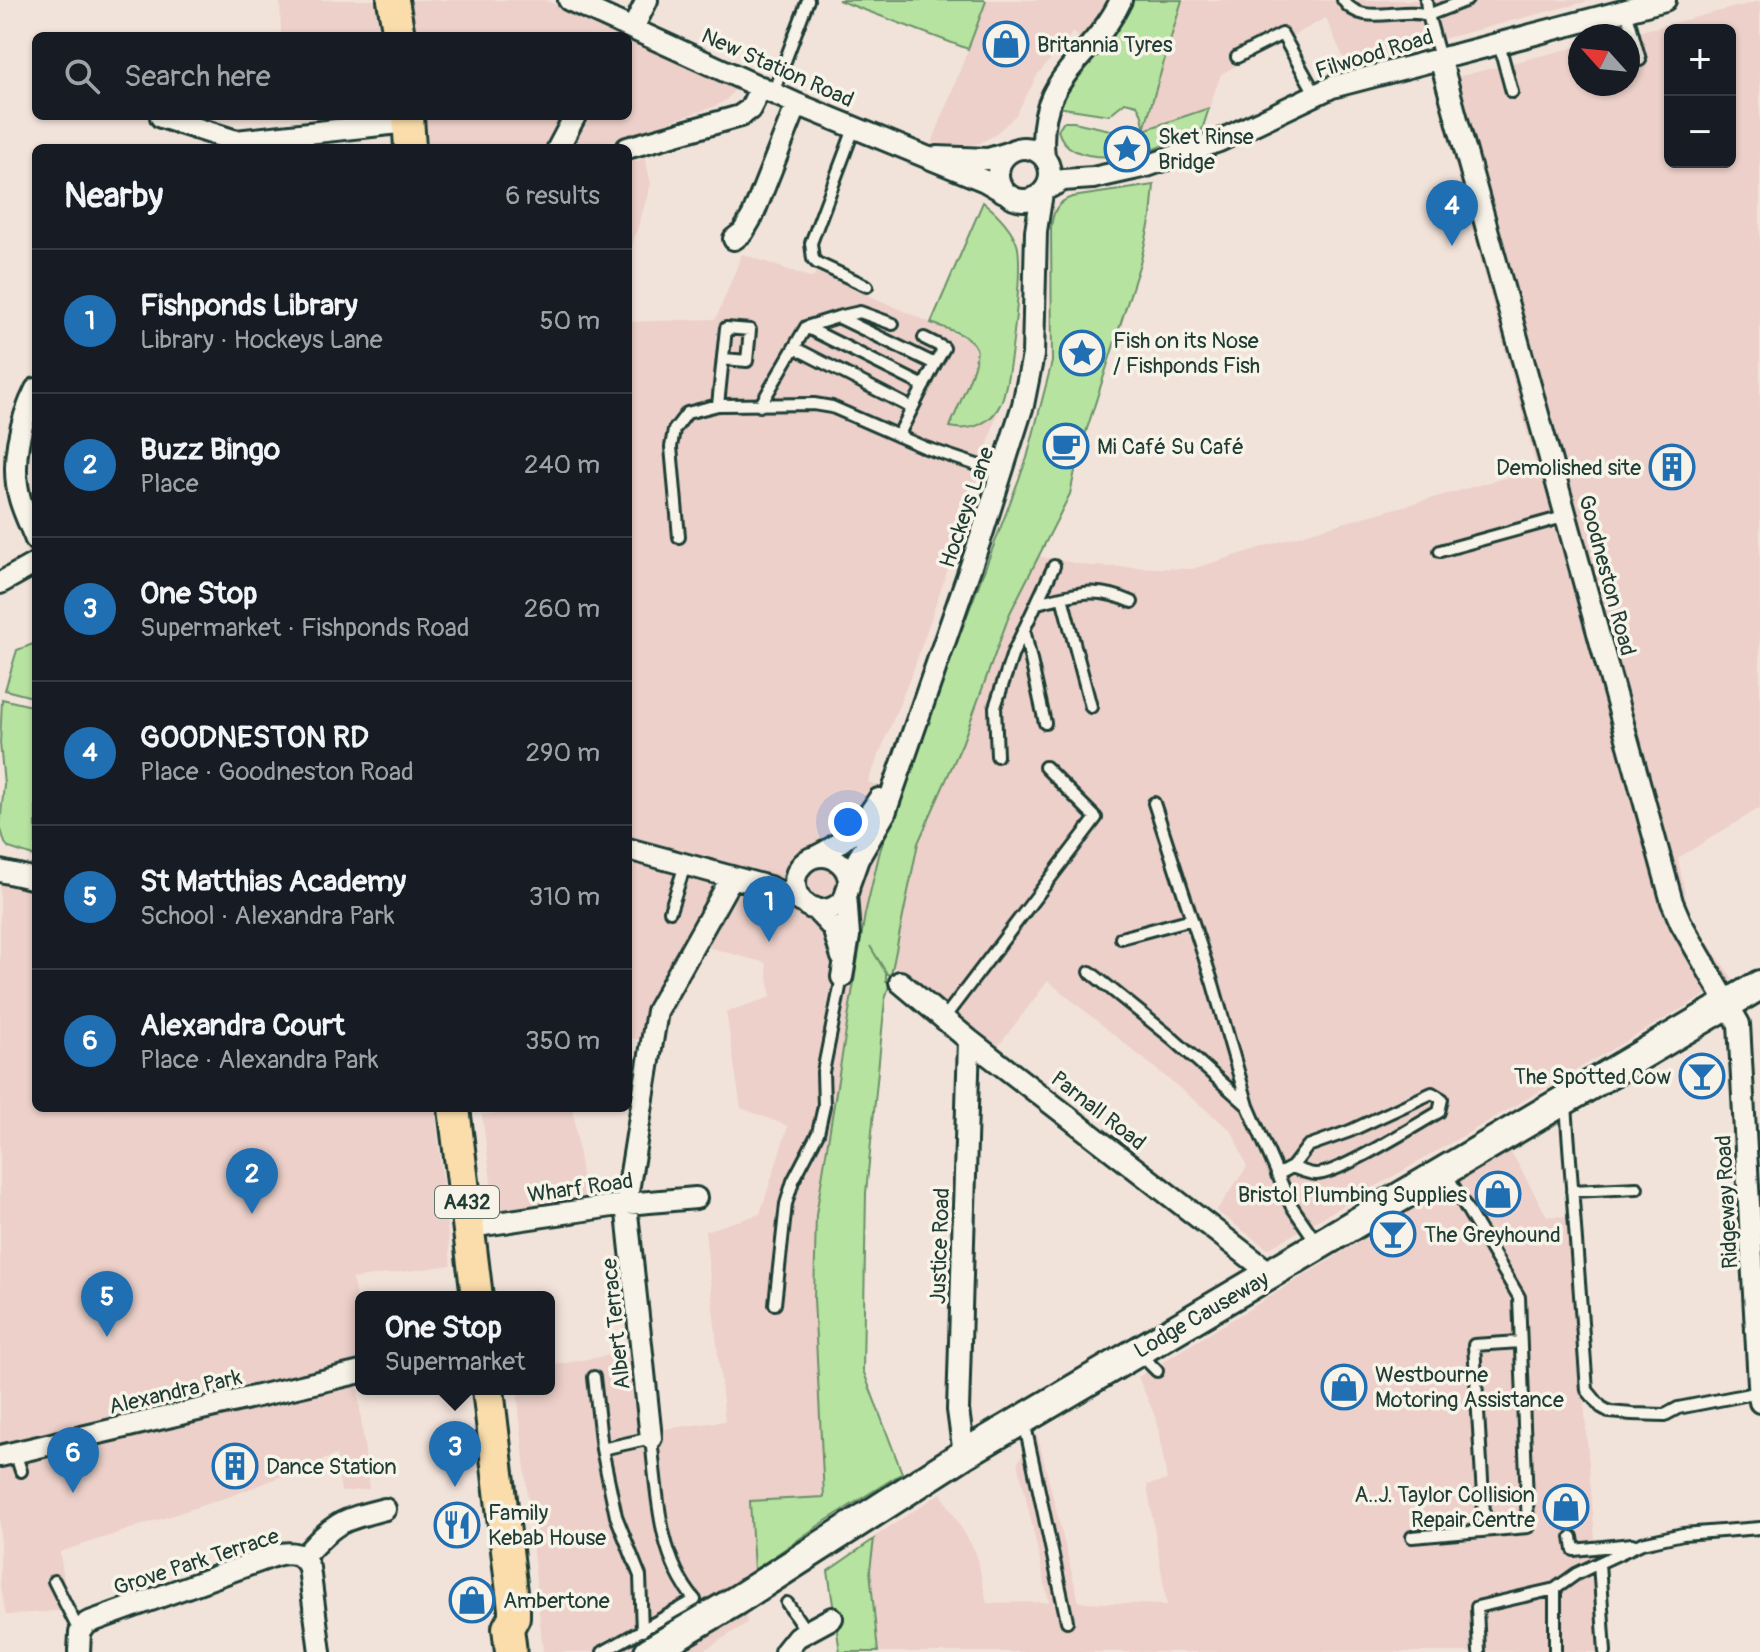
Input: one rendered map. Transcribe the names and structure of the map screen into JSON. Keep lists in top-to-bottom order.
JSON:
{
  "streets": {
    "main road": ["A432", "Lodge Causeway"],
    "street": [
      "Filwood Road",
      "New Station Road",
      "Hockeys Lane",
      "Goodneston Road",
      "Parnall Road",
      "Wharf Road",
      "Ridgeway Road",
      "Justice Road",
      "Albert Terrace",
      "Alexandra Park",
      "Grove Park Terrace"
    ]
  },
  "crossings": [
    ["Filwood Road", "New Station Road"],
    ["Filwood Road", "Hockeys Lane"],
    ["Filwood Road", "Goodneston Road"],
    ["New Station Road", "Hockeys Lane"],
    ["Hockeys Lane", "Albert Terrace"],
    ["Goodneston Road", "Ridgeway Road"],
    ["Goodneston Road", "Lodge Causeway"],
    ["Parnall Road", "Justice Road"],
    ["Parnall Road", "Lodge Causeway"],
    ["Wharf Road", "A432"],
    ["Wharf Road", "Albert Terrace"],
    ["Ridgeway Road", "Lodge Causeway"],
    ["Justice Road", "Lodge Causeway"]
  ],
  "places": {
    "shop": [
      "Britannia Tyres",
      "Bristol Plumbing Supplies",
      "Westbourne Motoring Assistance",
      "A..J. Taylor Collision Repair Centre",
      "Ambertone"
    ],
    "place": ["Sket Rinse Bridge", "Fish on its Nose / Fishponds Fish"],
    "cafe": ["Mi Café Su Café"],
    "building": ["Demolished site", "Dance Station"],
    "bar": ["The Spotted Cow", "The Greyhound"],
    "restaurant": ["Family Kebab House"]
  },
  "north": "top left",
  "page": {
    "map_buttons": ["+", "−"],
    "search": "Search here",
    "heading": ["Nearby", "6 results"],
    "pins": [
      "4",
      "1",
      "2",
      "5",
      "3",
      "6"
    ],
    "list": [
      {
        "mark": "1",
        "name": "Fishponds Library",
        "note": "Library · Hockeys Lane",
        "value": "50 m"
      },
      {
        "mark": "2",
        "name": "Buzz Bingo",
        "note": "Place",
        "value": "240 m"
      },
      {
        "mark": "3",
        "name": "One Stop",
        "note": "Supermarket · Fishponds Road",
        "value": "260 m"
      },
      {
        "mark": "4",
        "name": "GOODNESTON RD",
        "note": "Place · Goodneston Road",
        "value": "290 m"
      },
      {
        "mark": "5",
        "name": "St Matthias Academy",
        "note": "School · Alexandra Park",
        "value": "310 m"
      },
      {
        "mark": "6",
        "name": "Alexandra Court",
        "note": "Place · Alexandra Park",
        "value": "350 m"
      }
    ],
    "popup": ["One Stop", "Supermarket"]
  }
}
